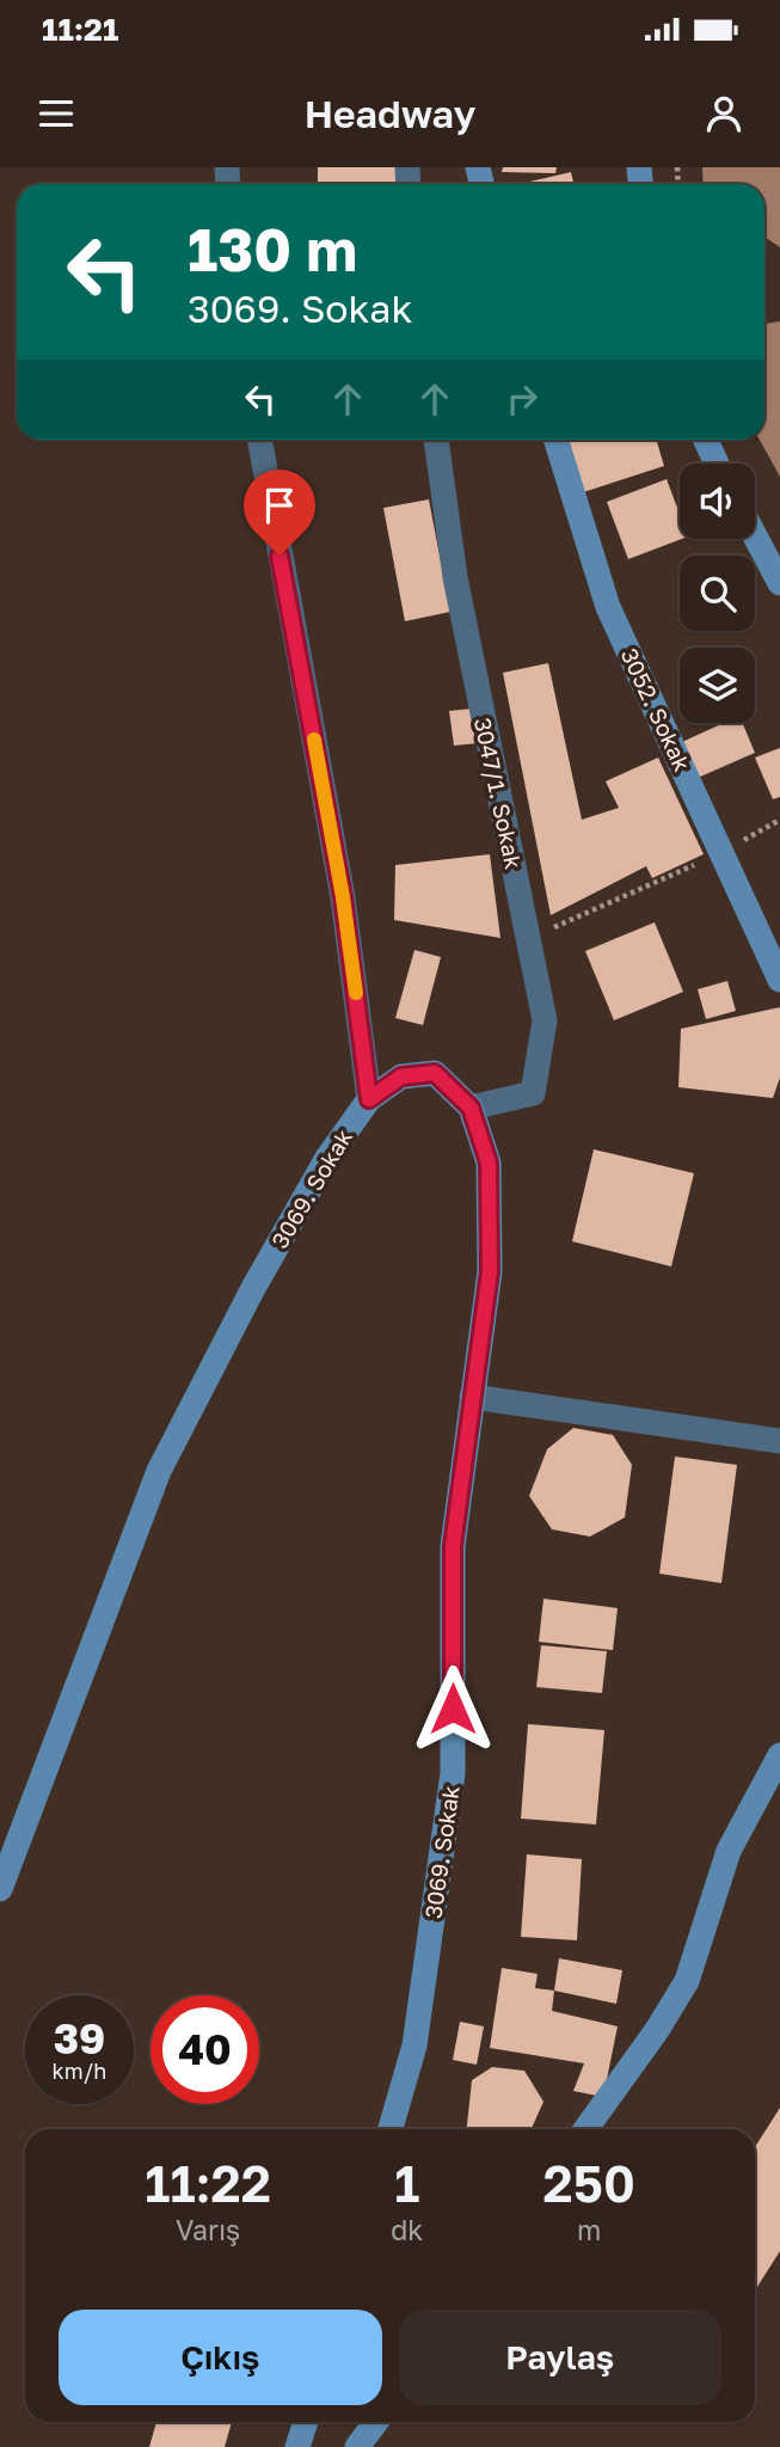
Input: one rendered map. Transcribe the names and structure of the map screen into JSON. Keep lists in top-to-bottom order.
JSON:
{
  "streets": {
    "street": ["3052. Sokak", "3047/1. Sokak", "3069. Sokak"]
  },
  "crossings": [
    ["3047/1. Sokak", "3069. Sokak"]
  ],
  "page": {
    "status": "11:21",
    "header": "Headway",
    "turn": ["130 m", "3069. Sokak"],
    "speed": "39 km/h",
    "limit": "40",
    "eta": [
      "11:22",
      "Varış",
      "1",
      "dk",
      "250",
      "m"
    ],
    "buttons": ["Çıkış", "Paylaş"]
  }
}
